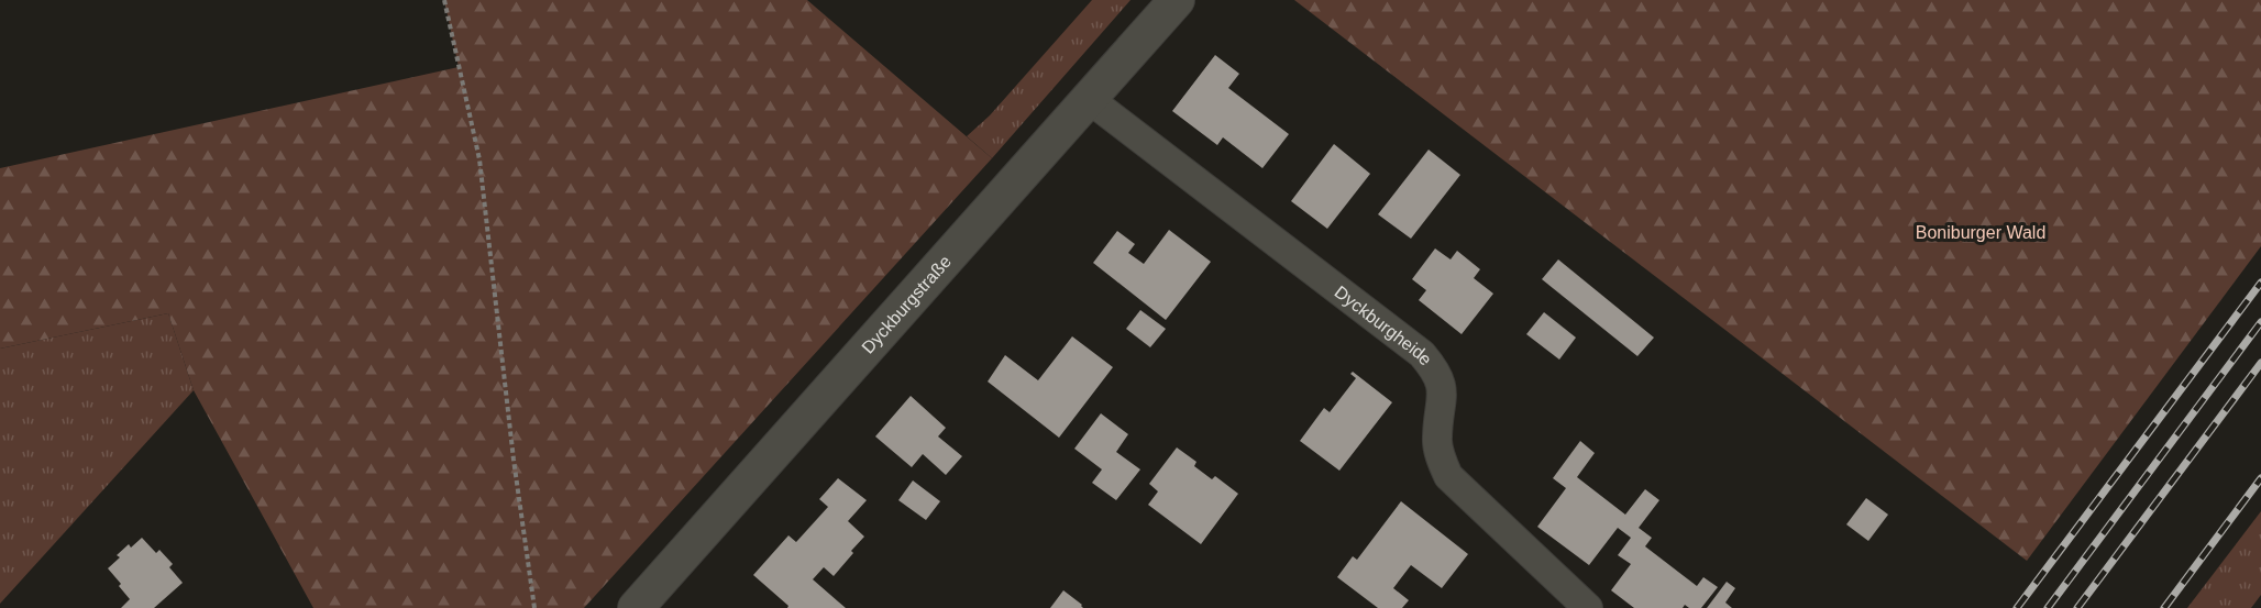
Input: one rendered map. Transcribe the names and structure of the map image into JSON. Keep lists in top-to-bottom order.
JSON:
{
  "streets": {
    "street": ["Dyckburgstraße", "Dyckburgheide"]
  },
  "crossings": [
    ["Dyckburgstraße", "Dyckburgheide"]
  ],
  "parks": ["Boniburger Wald"]
}
